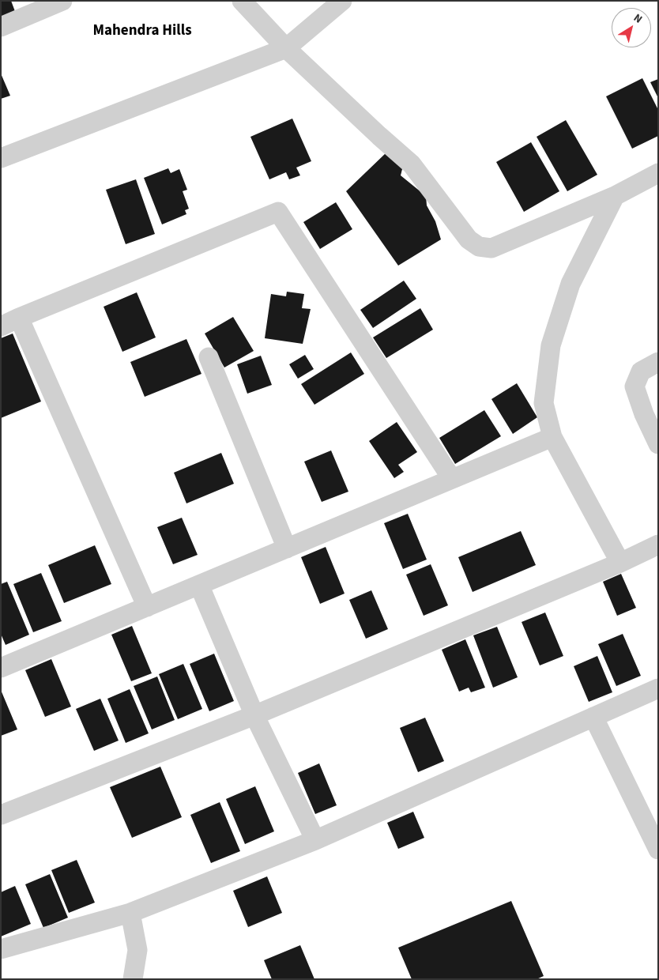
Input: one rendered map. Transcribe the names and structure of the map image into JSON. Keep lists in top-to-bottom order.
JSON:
{
  "districts": ["Mahendra Hills"],
  "north": "top right"
}
